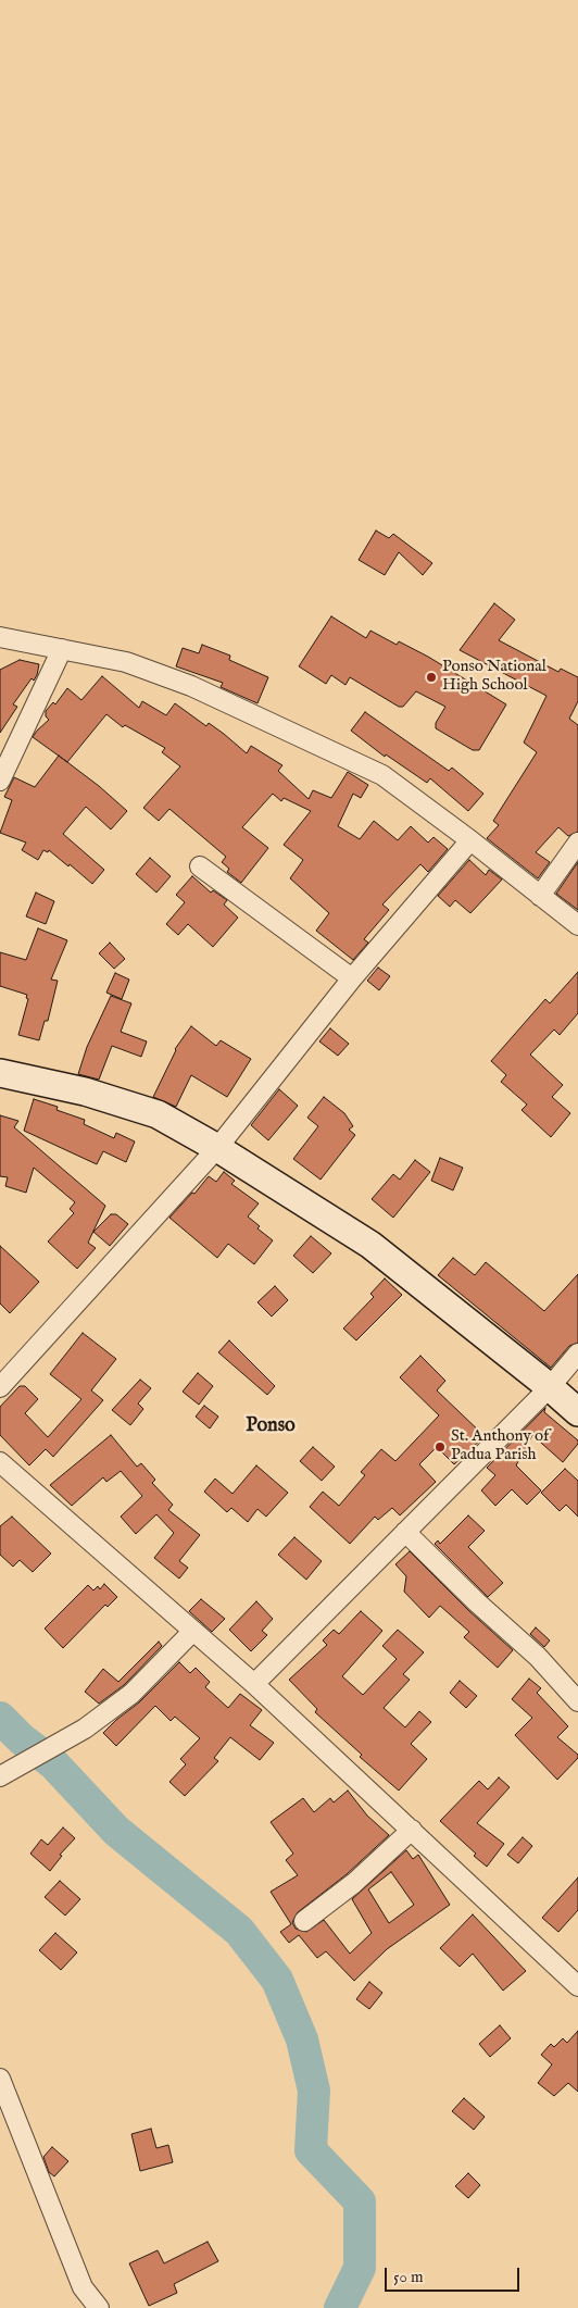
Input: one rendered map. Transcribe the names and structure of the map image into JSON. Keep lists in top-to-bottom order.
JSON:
{
  "districts": ["Ponso"],
  "places": ["Ponso National High School", "St. Anthony of Padua Parish"],
  "scale_bar": "50 m"
}
